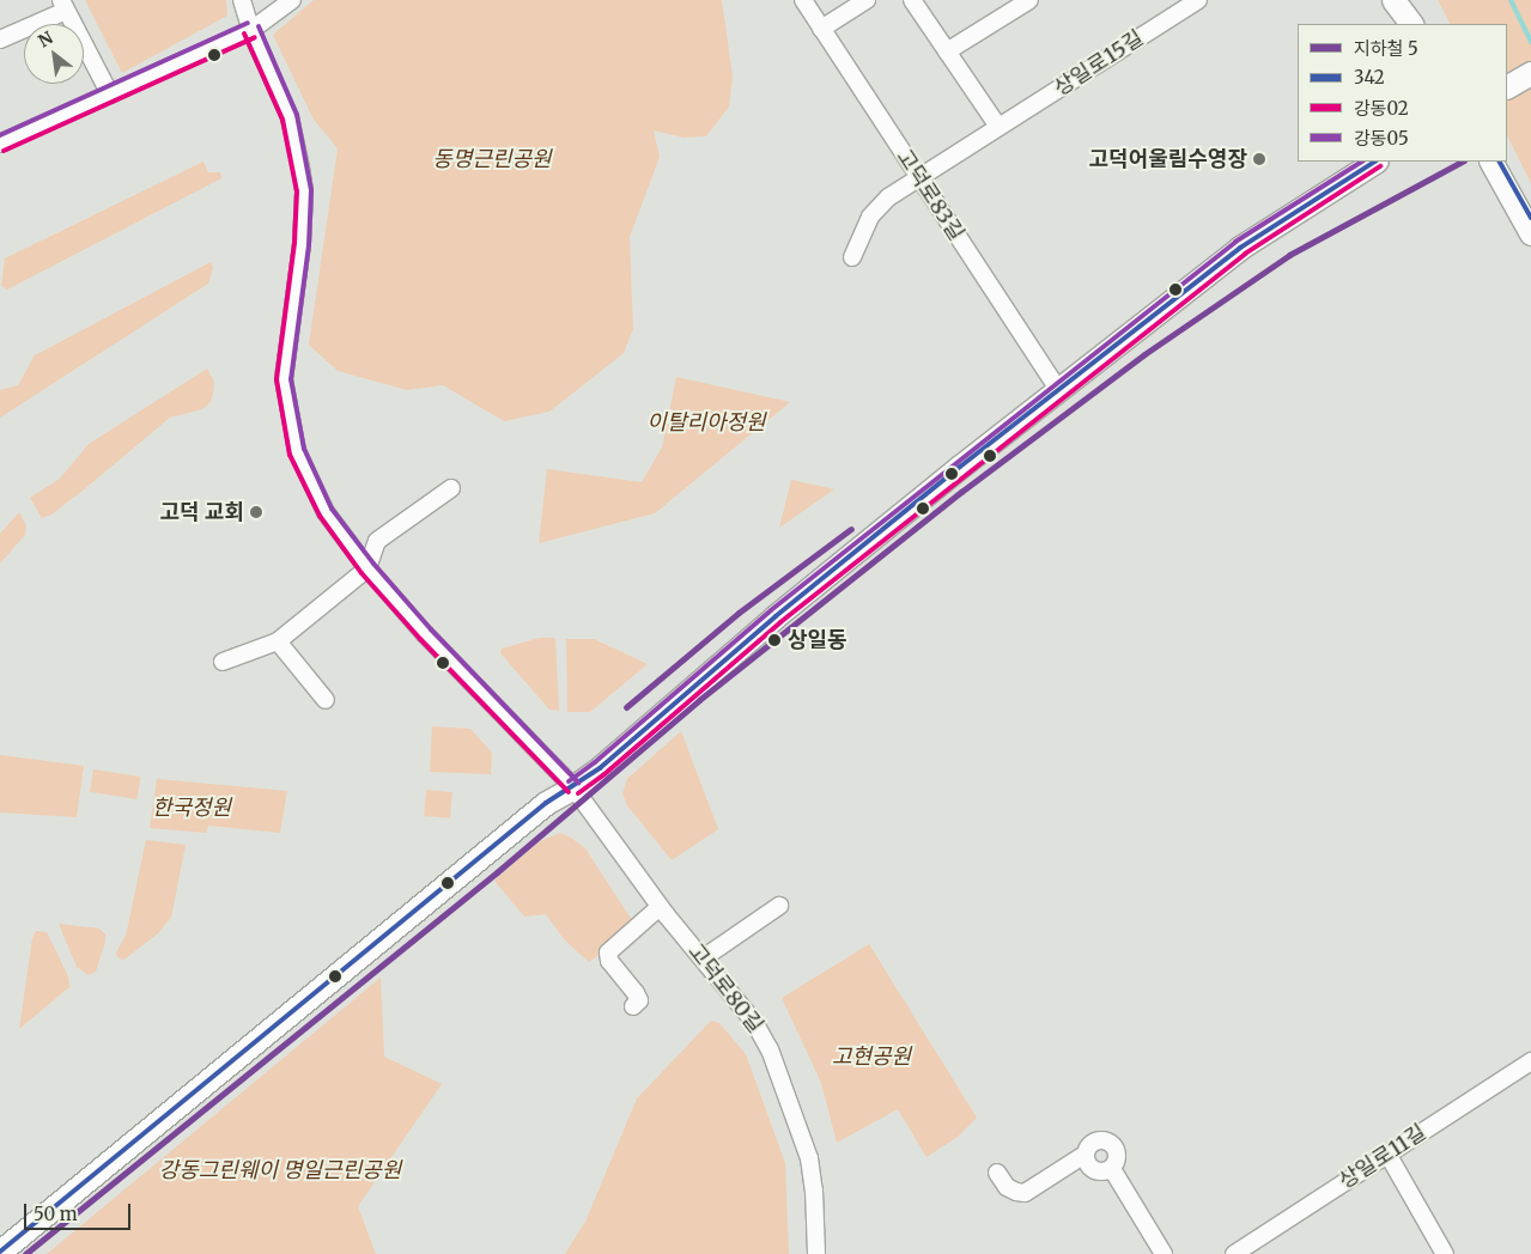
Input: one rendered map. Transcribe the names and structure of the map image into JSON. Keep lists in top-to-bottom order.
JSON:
{
  "streets": {
    "street": [
      "상일로15길",
      "고덕로83길",
      "고덕로80길",
      "상일로11길"
    ]
  },
  "crossings": [
    ["상일로15길", "고덕로83길"]
  ],
  "parks": [
    "동명근린공원",
    "이탈리아정원",
    "한국정원",
    "고현공원",
    "강동그린웨이 명일근린공원"
  ],
  "places": ["고덕어울림수영장", "고덕 교회", "상일동"],
  "lines": [
    "transit line 강동05",
    "transit line 강동02",
    "metro line 5",
    "transit line 342"
  ],
  "legend": [
    "지하철 5",
    "342",
    "강동02",
    "강동05"
  ],
  "scale_bar": "50 m",
  "north": "top left"
}
